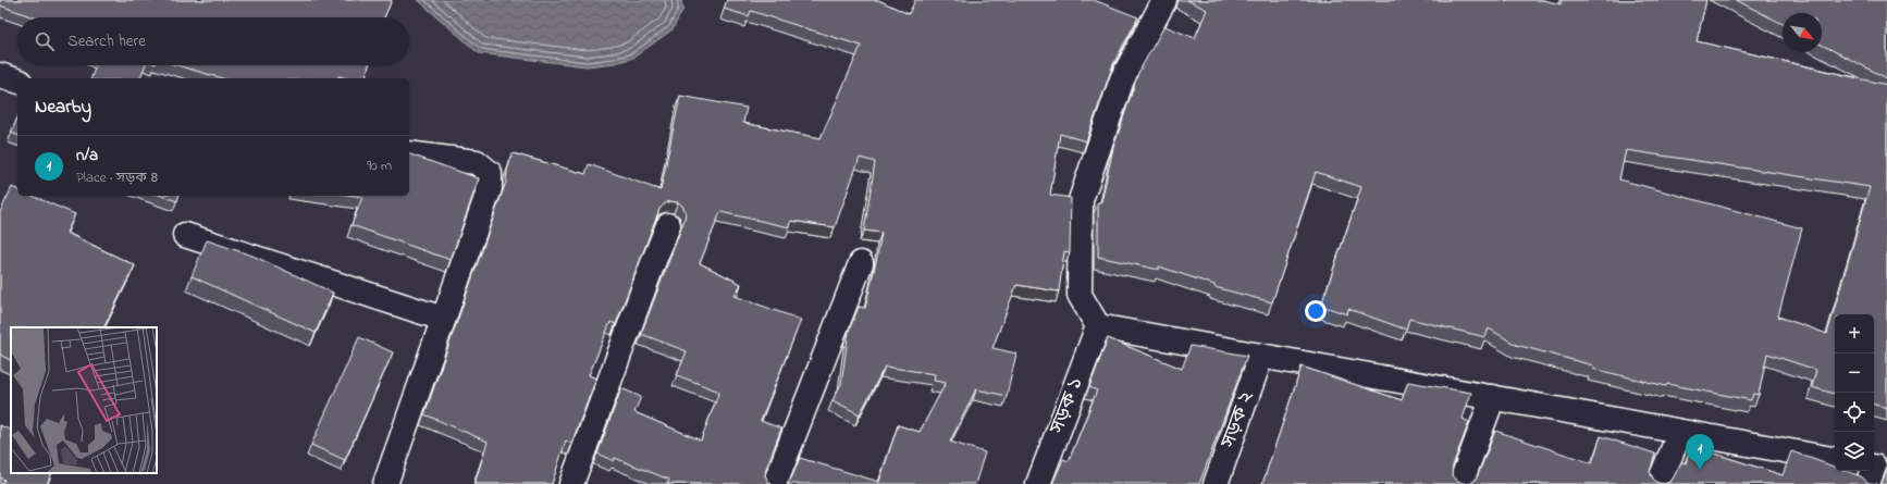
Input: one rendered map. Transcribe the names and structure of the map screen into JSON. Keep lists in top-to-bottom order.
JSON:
{
  "streets": {
    "street": ["সড়ক ১", "সড়ক ২"]
  },
  "north": "bottom right",
  "page": {
    "search": "Search here",
    "heading": "Nearby",
    "list": [
      {
        "mark": "1",
        "name": "n/a",
        "note": "Place · সড়ক ৪",
        "value": "90 m"
      }
    ],
    "map_buttons": ["+", "−"],
    "pins": "1"
  }
}
